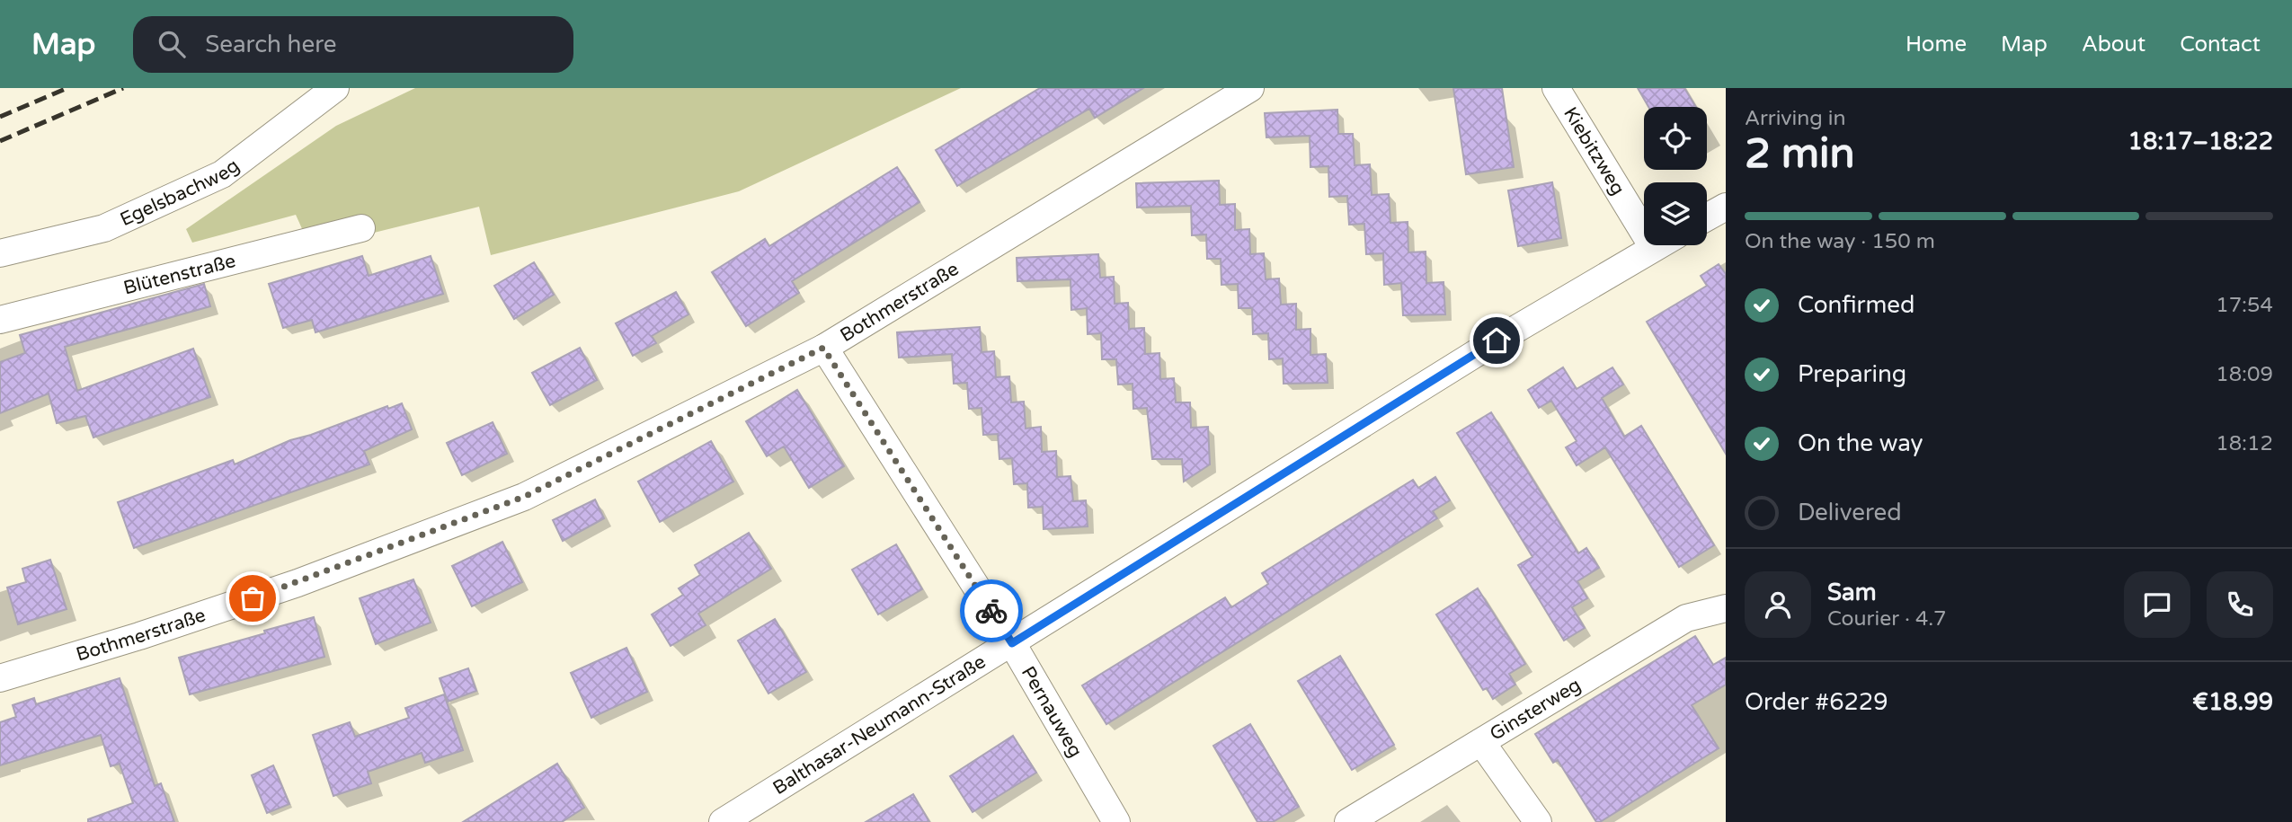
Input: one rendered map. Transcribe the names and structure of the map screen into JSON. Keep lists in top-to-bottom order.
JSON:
{
  "streets": {
    "street": [
      "Kiebitzweg",
      "Egelsbachweg",
      "Blütenstraße",
      "Bothmerstraße",
      "Ginsterweg",
      "Pernauweg",
      "Balthasar-Neumann-Straße"
    ]
  },
  "crossings": [
    ["Kiebitzweg", "Balthasar-Neumann-Straße"],
    ["Bothmerstraße", "Pernauweg"],
    ["Pernauweg", "Balthasar-Neumann-Straße"]
  ],
  "page": {
    "header": "Map",
    "search": "Search here",
    "nav": [
      "Home",
      "Map",
      "About",
      "Contact"
    ],
    "heading": ["2 min", "Arriving in", "18:17–18:22"],
    "panel": [
      "Sam",
      "Courier · 4.7",
      "Order #6229",
      "€18.99"
    ],
    "bar": "On the way · 150 m",
    "list": [
      ["Confirmed", "17:54"],
      ["Preparing", "18:09"],
      ["On the way", "18:12"],
      "Delivered"
    ]
  }
}
